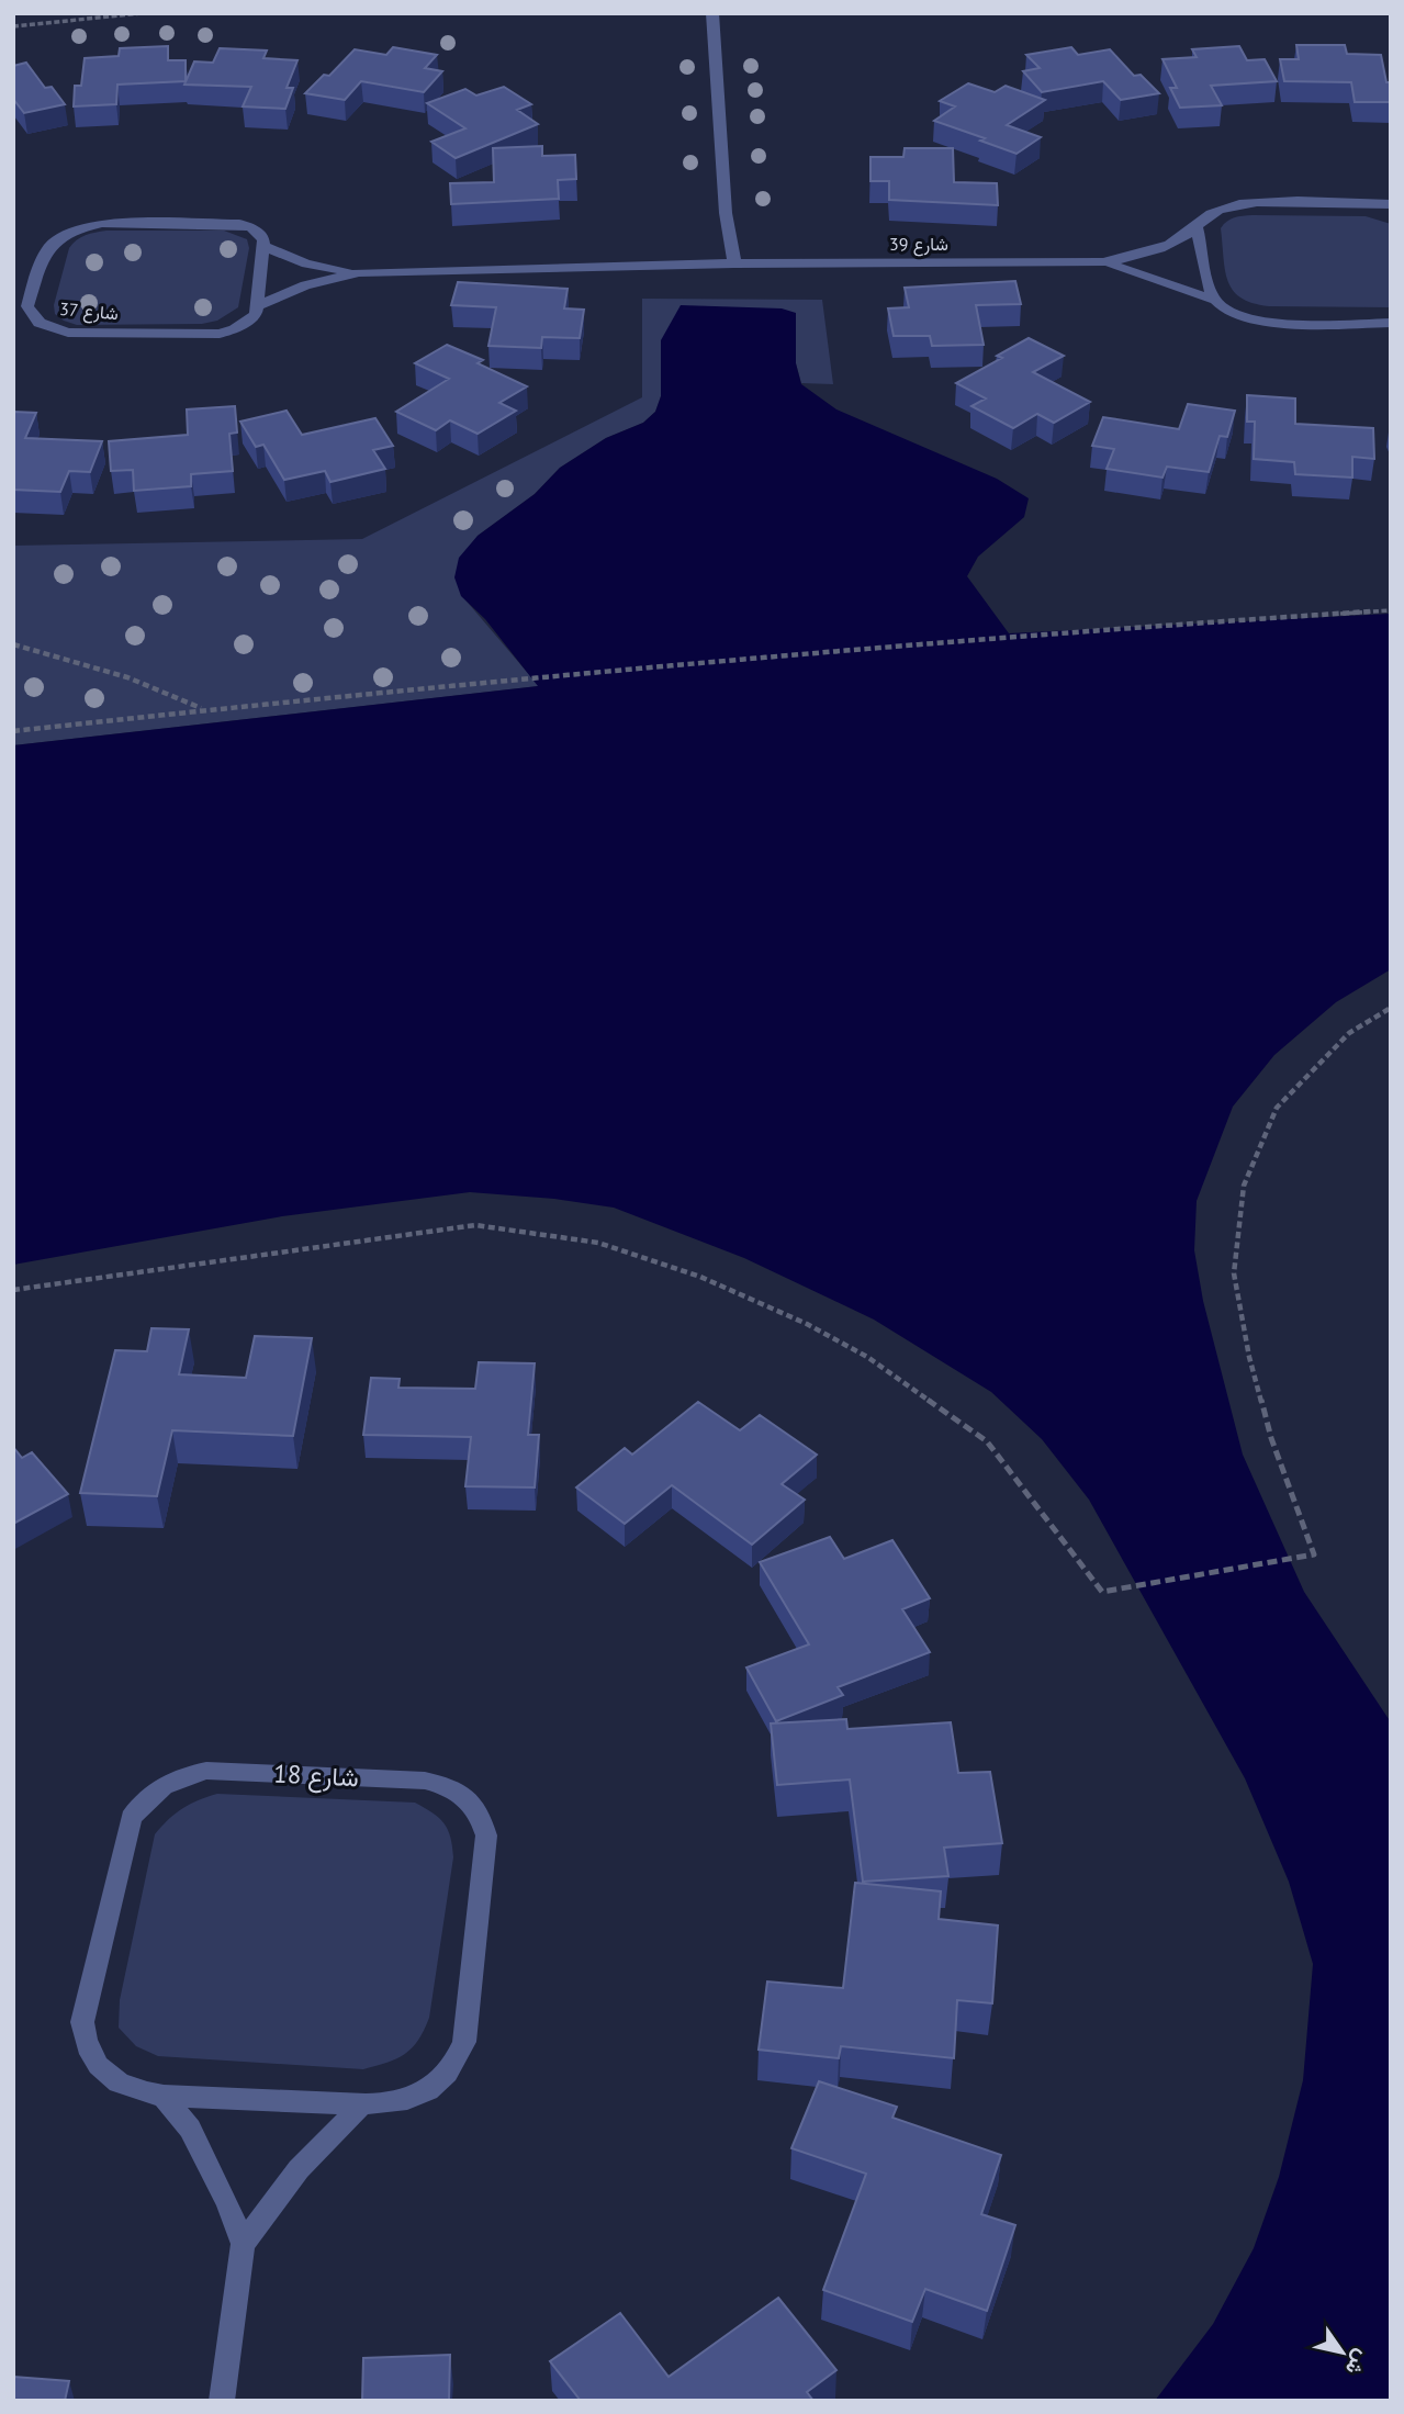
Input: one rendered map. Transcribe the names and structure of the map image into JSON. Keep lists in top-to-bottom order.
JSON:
{
  "streets": {
    "street": ["شارع 39", "شارع 37", "شارع 18"]
  },
  "crossings": [
    ["شارع 39", "شارع 37"]
  ],
  "north": "bottom right"
}
